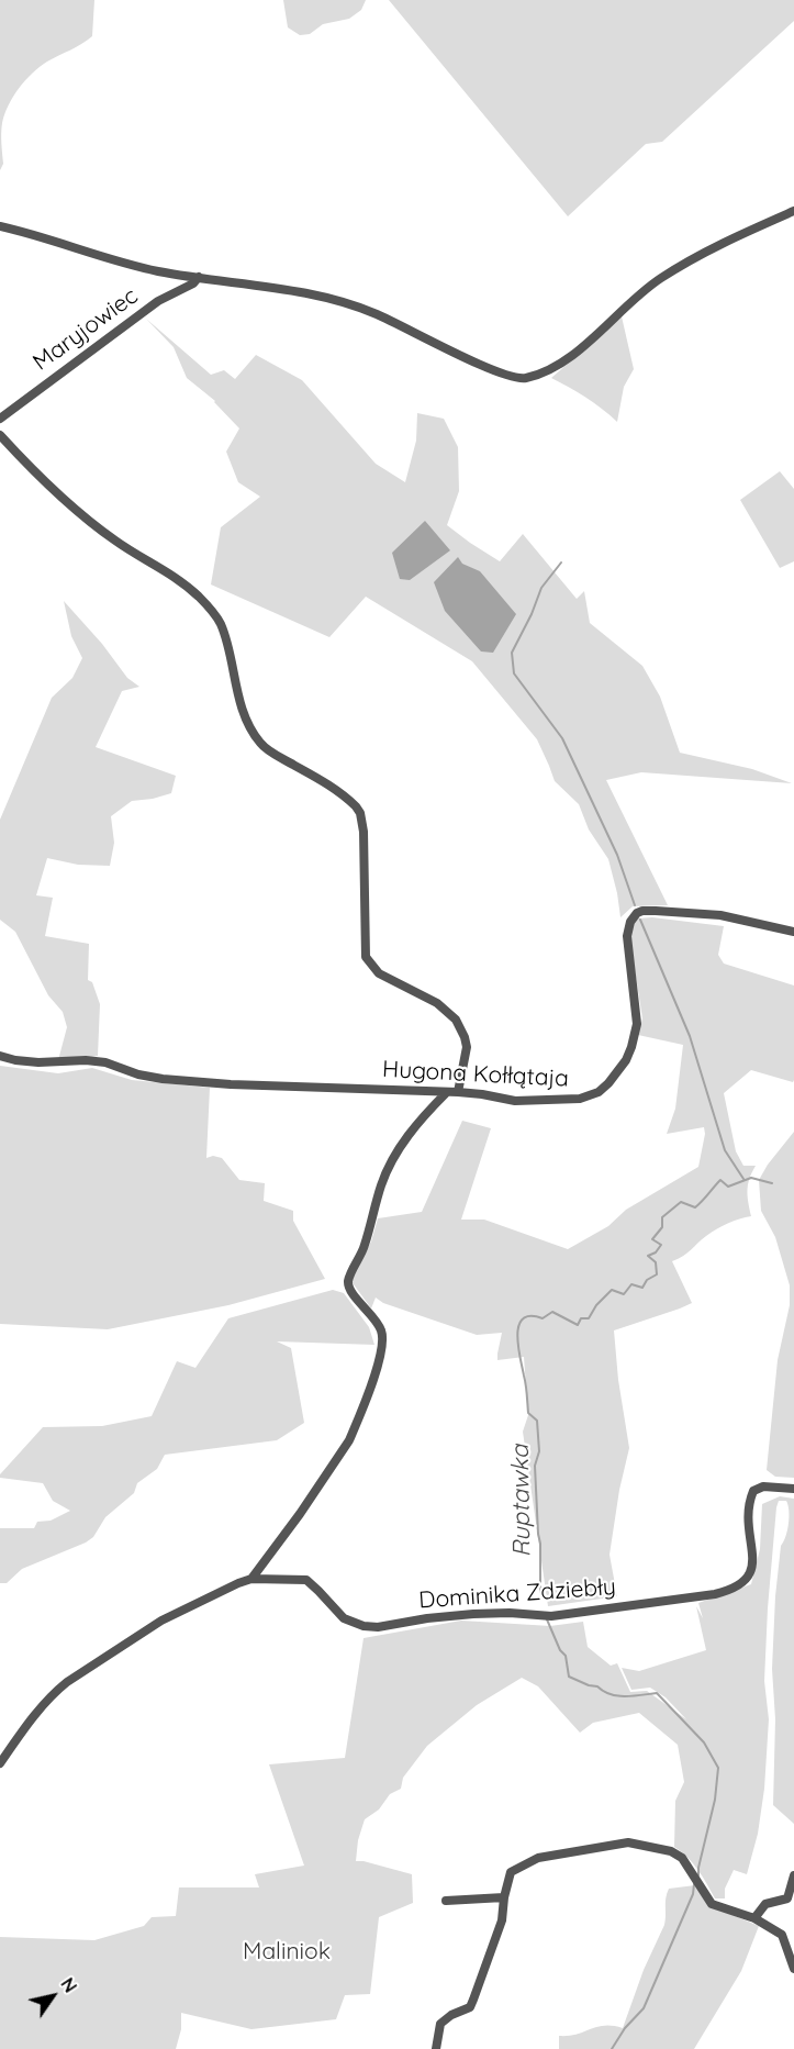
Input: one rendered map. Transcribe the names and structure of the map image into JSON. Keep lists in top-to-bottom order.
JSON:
{
  "streets": {
    "street": ["Maryjowiec", "Hugona Kołłątaja", "Dominika Zdziebły"]
  },
  "water": ["Ruptawka"],
  "parks": ["Maliniok"],
  "north": "top right"
}
